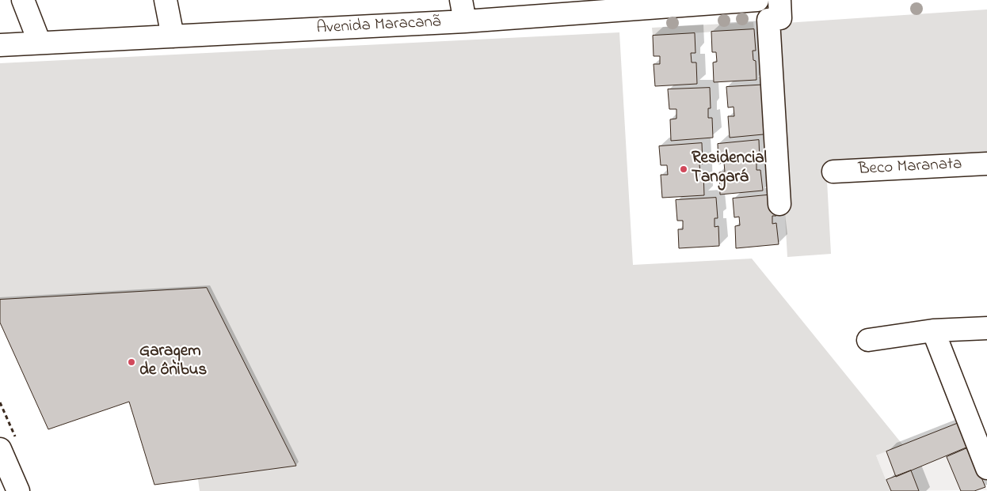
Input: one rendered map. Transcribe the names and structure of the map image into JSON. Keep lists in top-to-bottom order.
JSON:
{
  "streets": {
    "street": ["Avenida Maracanã", "Beco Maranata"]
  },
  "places": ["Residencial Tangará", "Garagem de ônibus"]
}
